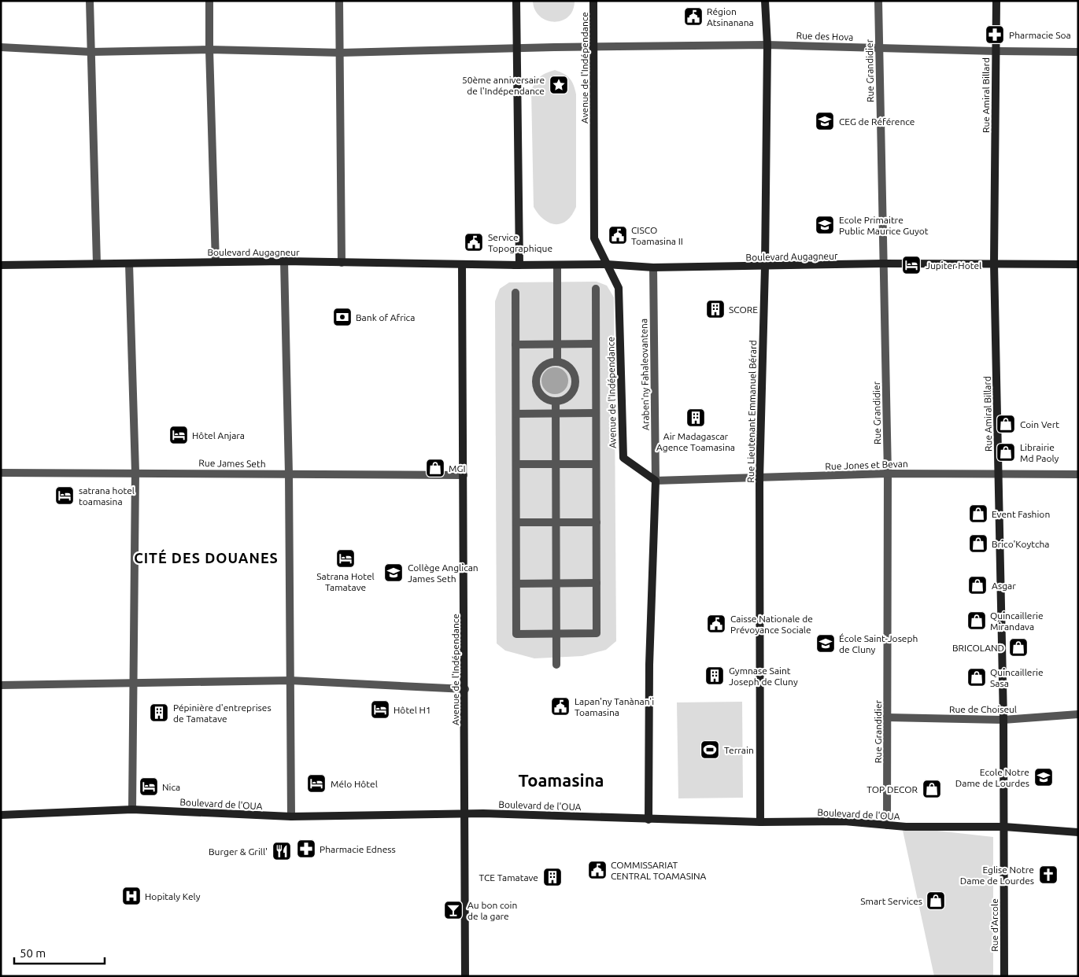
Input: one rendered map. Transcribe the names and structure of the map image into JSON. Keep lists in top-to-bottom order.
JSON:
{
  "streets": {
    "street": [
      "Rue des Hova",
      "Avenue de l'Indépendance",
      "Rue Grandidier",
      "Rue Amiral Billard",
      "Boulevard Augagneur",
      "Araben'ny Fahaleovantena",
      "Rue Lieutenant Emmanuel Bérard",
      "Rue James Seth",
      "Rue Jones et Bevan",
      "Rue de Choiseul",
      "Boulevard de l'OUA",
      "Rue d'Arcole"
    ]
  },
  "crossings": [
    ["Rue des Hova", "Avenue de l'Indépendance"],
    ["Rue des Hova", "Rue Grandidier"],
    ["Rue des Hova", "Rue Amiral Billard"],
    ["Rue des Hova", "Boulevard Augagneur"],
    ["Rue des Hova", "Rue Lieutenant Emmanuel Bérard"],
    ["Avenue de l'Indépendance", "Boulevard Augagneur"],
    ["Avenue de l'Indépendance", "Araben'ny Fahaleovantena"],
    ["Avenue de l'Indépendance", "Rue James Seth"],
    ["Avenue de l'Indépendance", "Rue Jones et Bevan"],
    ["Avenue de l'Indépendance", "Boulevard de l'OUA"],
    ["Rue Grandidier", "Boulevard Augagneur"],
    ["Rue Grandidier", "Rue Jones et Bevan"],
    ["Rue Grandidier", "Rue de Choiseul"],
    ["Rue Grandidier", "Boulevard de l'OUA"],
    ["Rue Amiral Billard", "Boulevard Augagneur"],
    ["Rue Amiral Billard", "Rue Jones et Bevan"],
    ["Rue Amiral Billard", "Rue de Choiseul"],
    ["Rue Amiral Billard", "Boulevard de l'OUA"],
    ["Rue Amiral Billard", "Rue d'Arcole"],
    ["Boulevard Augagneur", "Araben'ny Fahaleovantena"],
    ["Boulevard Augagneur", "Rue Lieutenant Emmanuel Bérard"],
    ["Araben'ny Fahaleovantena", "Rue Jones et Bevan"],
    ["Rue Lieutenant Emmanuel Bérard", "Rue Jones et Bevan"],
    ["Rue Lieutenant Emmanuel Bérard", "Boulevard de l'OUA"],
    ["Boulevard de l'OUA", "Rue d'Arcole"]
  ],
  "districts": ["CITÉ DES DOUANES", "Toamasina"],
  "places": {
    "public building": [
      "Région Atsinanana",
      "CISCO Toamasina II",
      "Service Topographique",
      "Caisse Nationale de Prévoyance Sociale",
      "Lapan'ny Tanànan'i Toamasina",
      "COMMISSARIAT CENTRAL TOAMASINA"
    ],
    "pharmacy": ["Pharmacie Soa", "Pharmacie Edness"],
    "place": ["50ème anniversaire de l'Indépendance"],
    "school or university": [
      "CEG de Référence",
      "Ecole Primaitre Public Maurice Guyot",
      "Collège Anglican James Seth",
      "École Saint-Joseph de Cluny",
      "Ecole Notre Dame de Lourdes"
    ],
    "hotel": [
      "Jupiter Hotel",
      "Hôtel Anjara",
      "satrana hotel toamasina",
      "Satrana Hotel Tamatave",
      "Hôtel H1",
      "Mélo Hôtel",
      "Nica"
    ],
    "building": [
      "SCORE",
      "Air Madagascar Agence Toamasina",
      "Gymnase Saint Joseph de Cluny",
      "Pépinière d'entreprises de Tamatave",
      "TCE Tamatave"
    ],
    "bank": ["Bank of Africa"],
    "shop": [
      "Coin Vert",
      "Librairie Md Paoly",
      "MGI",
      "Event Fashion",
      "Brico'Koytcha",
      "Asgar",
      "Quincaillerie Mirandava",
      "BRICOLAND",
      "Quincaillerie Sasa",
      "TOP DECOR",
      "Smart Services"
    ],
    "sports": ["Terrain"],
    "restaurant": ["Burger & Grill'"],
    "church": ["Eglise Notre Dame de Lourdes"],
    "hospital": ["Hopitaly Kely"],
    "bar": ["Au bon coin de la gare"]
  },
  "scale_bar": "50 m"
}
